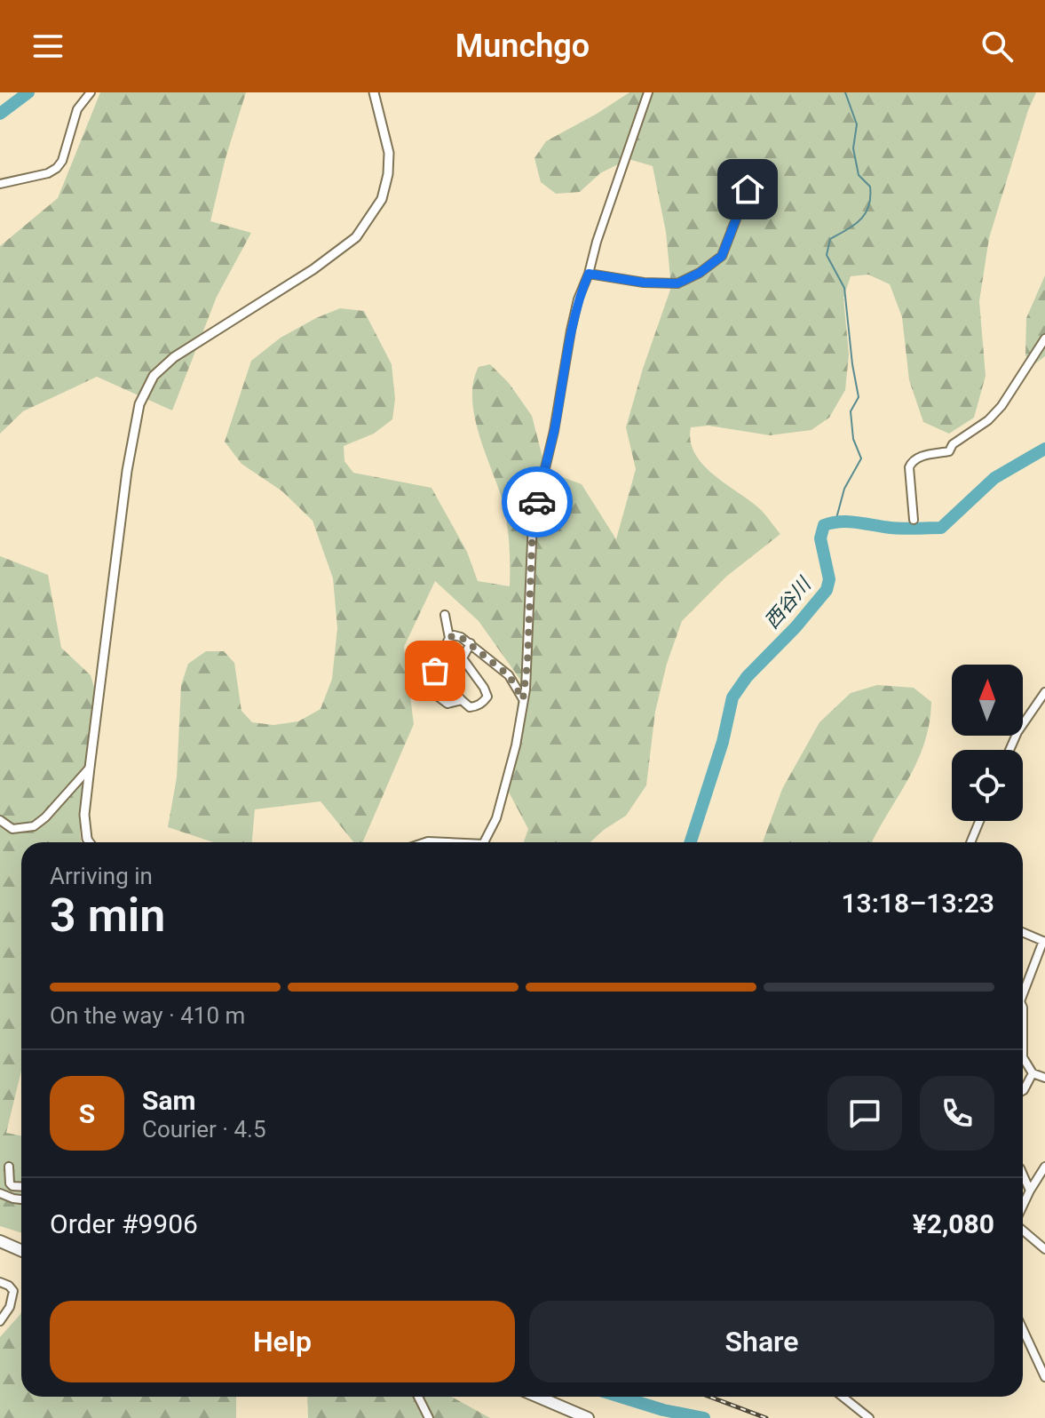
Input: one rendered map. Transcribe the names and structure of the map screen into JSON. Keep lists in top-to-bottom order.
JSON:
{
  "water": ["西谷川"],
  "north": "top",
  "page": {
    "header": "Munchgo",
    "heading": ["3 min", "Arriving in", "13:18–13:23"],
    "panel": [
      "Sam",
      "Courier · 4.5",
      "Order #9906",
      "¥2,080"
    ],
    "bar": "On the way · 410 m",
    "round": "S",
    "buttons": ["Help", "Share"]
  }
}
